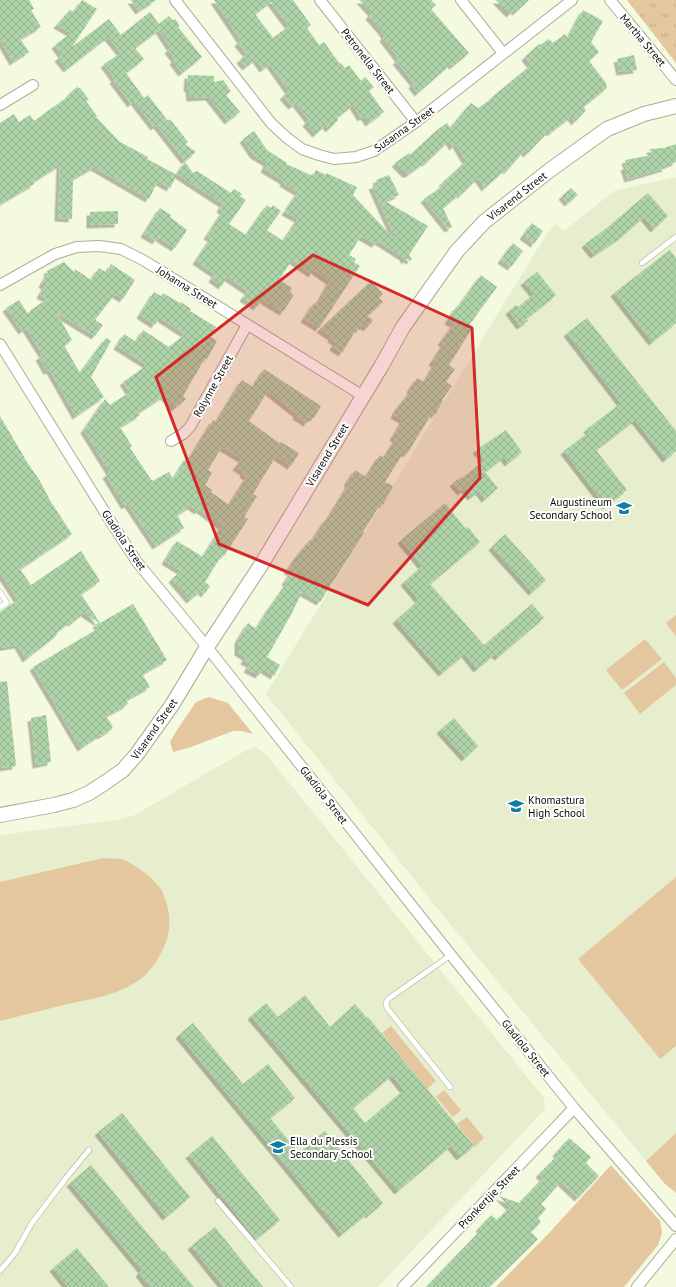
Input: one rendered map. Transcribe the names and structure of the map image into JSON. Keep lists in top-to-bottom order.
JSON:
{
  "streets": {
    "street": [
      "Martha Street",
      "Petronella Street",
      "Susanna Street",
      "Visarend Street",
      "Johanna Street",
      "Rolynne Street",
      "Gladiola Street",
      "Pronkertjie Street"
    ]
  },
  "crossings": [
    ["Petronella Street", "Susanna Street"],
    ["Visarend Street", "Johanna Street"],
    ["Visarend Street", "Gladiola Street"],
    ["Johanna Street", "Rolynne Street"],
    ["Gladiola Street", "Pronkertjie Street"]
  ],
  "places": {
    "school or university": ["Augustineum Secondary School", "Khomastura High School", "Ella du Plessis Secondary School"]
  }
}
